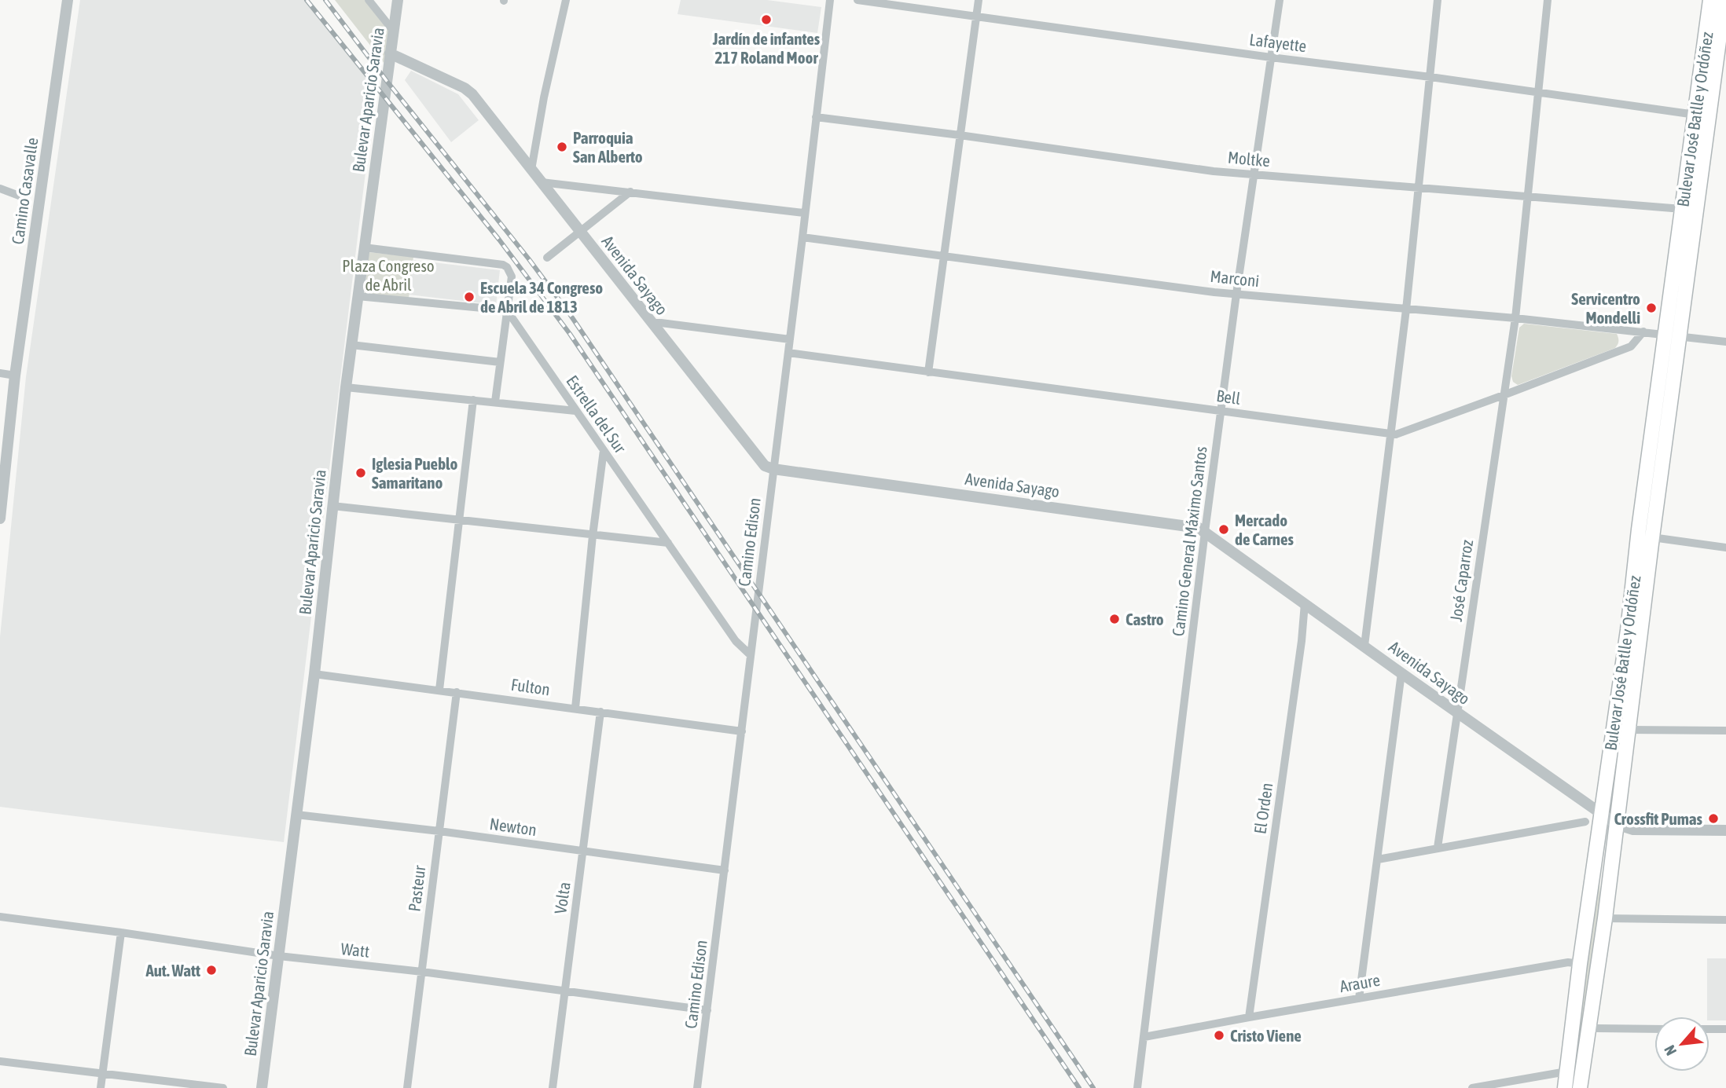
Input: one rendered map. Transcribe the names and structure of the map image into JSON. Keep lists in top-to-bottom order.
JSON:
{
  "streets": {
    "main road": ["Bulevar José Batlle y Ordóñez"],
    "street": [
      "Lafayette",
      "Bulevar Aparicio Saravia",
      "Moltke",
      "Camino Casavalle",
      "Avenida Sayago",
      "Marconi",
      "Bell",
      "Estrella del Sur",
      "Camino General Máximo Santos",
      "Camino Edison",
      "José Caparroz",
      "Fulton",
      "El Orden",
      "Newton",
      "Pasteur",
      "Volta",
      "Watt",
      "Araure"
    ]
  },
  "crossings": [
    ["Lafayette", "Bulevar José Batlle y Ordóñez"],
    ["Lafayette", "Camino General Máximo Santos"],
    ["Lafayette", "José Caparroz"],
    ["Bulevar Aparicio Saravia", "Avenida Sayago"],
    ["Bulevar Aparicio Saravia", "Fulton"],
    ["Bulevar Aparicio Saravia", "Newton"],
    ["Bulevar Aparicio Saravia", "Watt"],
    ["Bulevar José Batlle y Ordóñez", "Moltke"],
    ["Bulevar José Batlle y Ordóñez", "Avenida Sayago"],
    ["Bulevar José Batlle y Ordóñez", "Marconi"],
    ["Bulevar José Batlle y Ordóñez", "Araure"],
    ["Moltke", "Camino General Máximo Santos"],
    ["Moltke", "Camino Edison"],
    ["Moltke", "José Caparroz"],
    ["Avenida Sayago", "Camino General Máximo Santos"],
    ["Avenida Sayago", "Camino Edison"],
    ["Avenida Sayago", "José Caparroz"],
    ["Avenida Sayago", "El Orden"],
    ["Marconi", "Bell"],
    ["Marconi", "Camino General Máximo Santos"],
    ["Marconi", "Camino Edison"],
    ["Marconi", "José Caparroz"],
    ["Bell", "Camino General Máximo Santos"],
    ["Bell", "Camino Edison"],
    ["Bell", "José Caparroz"],
    ["Estrella del Sur", "Camino Edison"],
    ["Camino General Máximo Santos", "Araure"],
    ["Camino Edison", "Fulton"],
    ["Camino Edison", "Newton"],
    ["Camino Edison", "Watt"],
    ["Fulton", "Pasteur"],
    ["Fulton", "Volta"],
    ["El Orden", "Araure"],
    ["Newton", "Pasteur"],
    ["Newton", "Volta"],
    ["Pasteur", "Watt"],
    ["Volta", "Watt"]
  ],
  "parks": ["Plaza Congreso de Abril"],
  "places": [
    "Jardín de infantes 217 Roland Moor",
    "Parroquia San Alberto",
    "Escuela 34 Congreso de Abril de 1813",
    "Servicentro Mondelli",
    "Iglesia Pueblo Samaritano",
    "Mercado de Carnes",
    "Castro",
    "Crossfit Pumas",
    "Aut. Watt",
    "Cristo Viene"
  ],
  "north": "bottom left"
}
